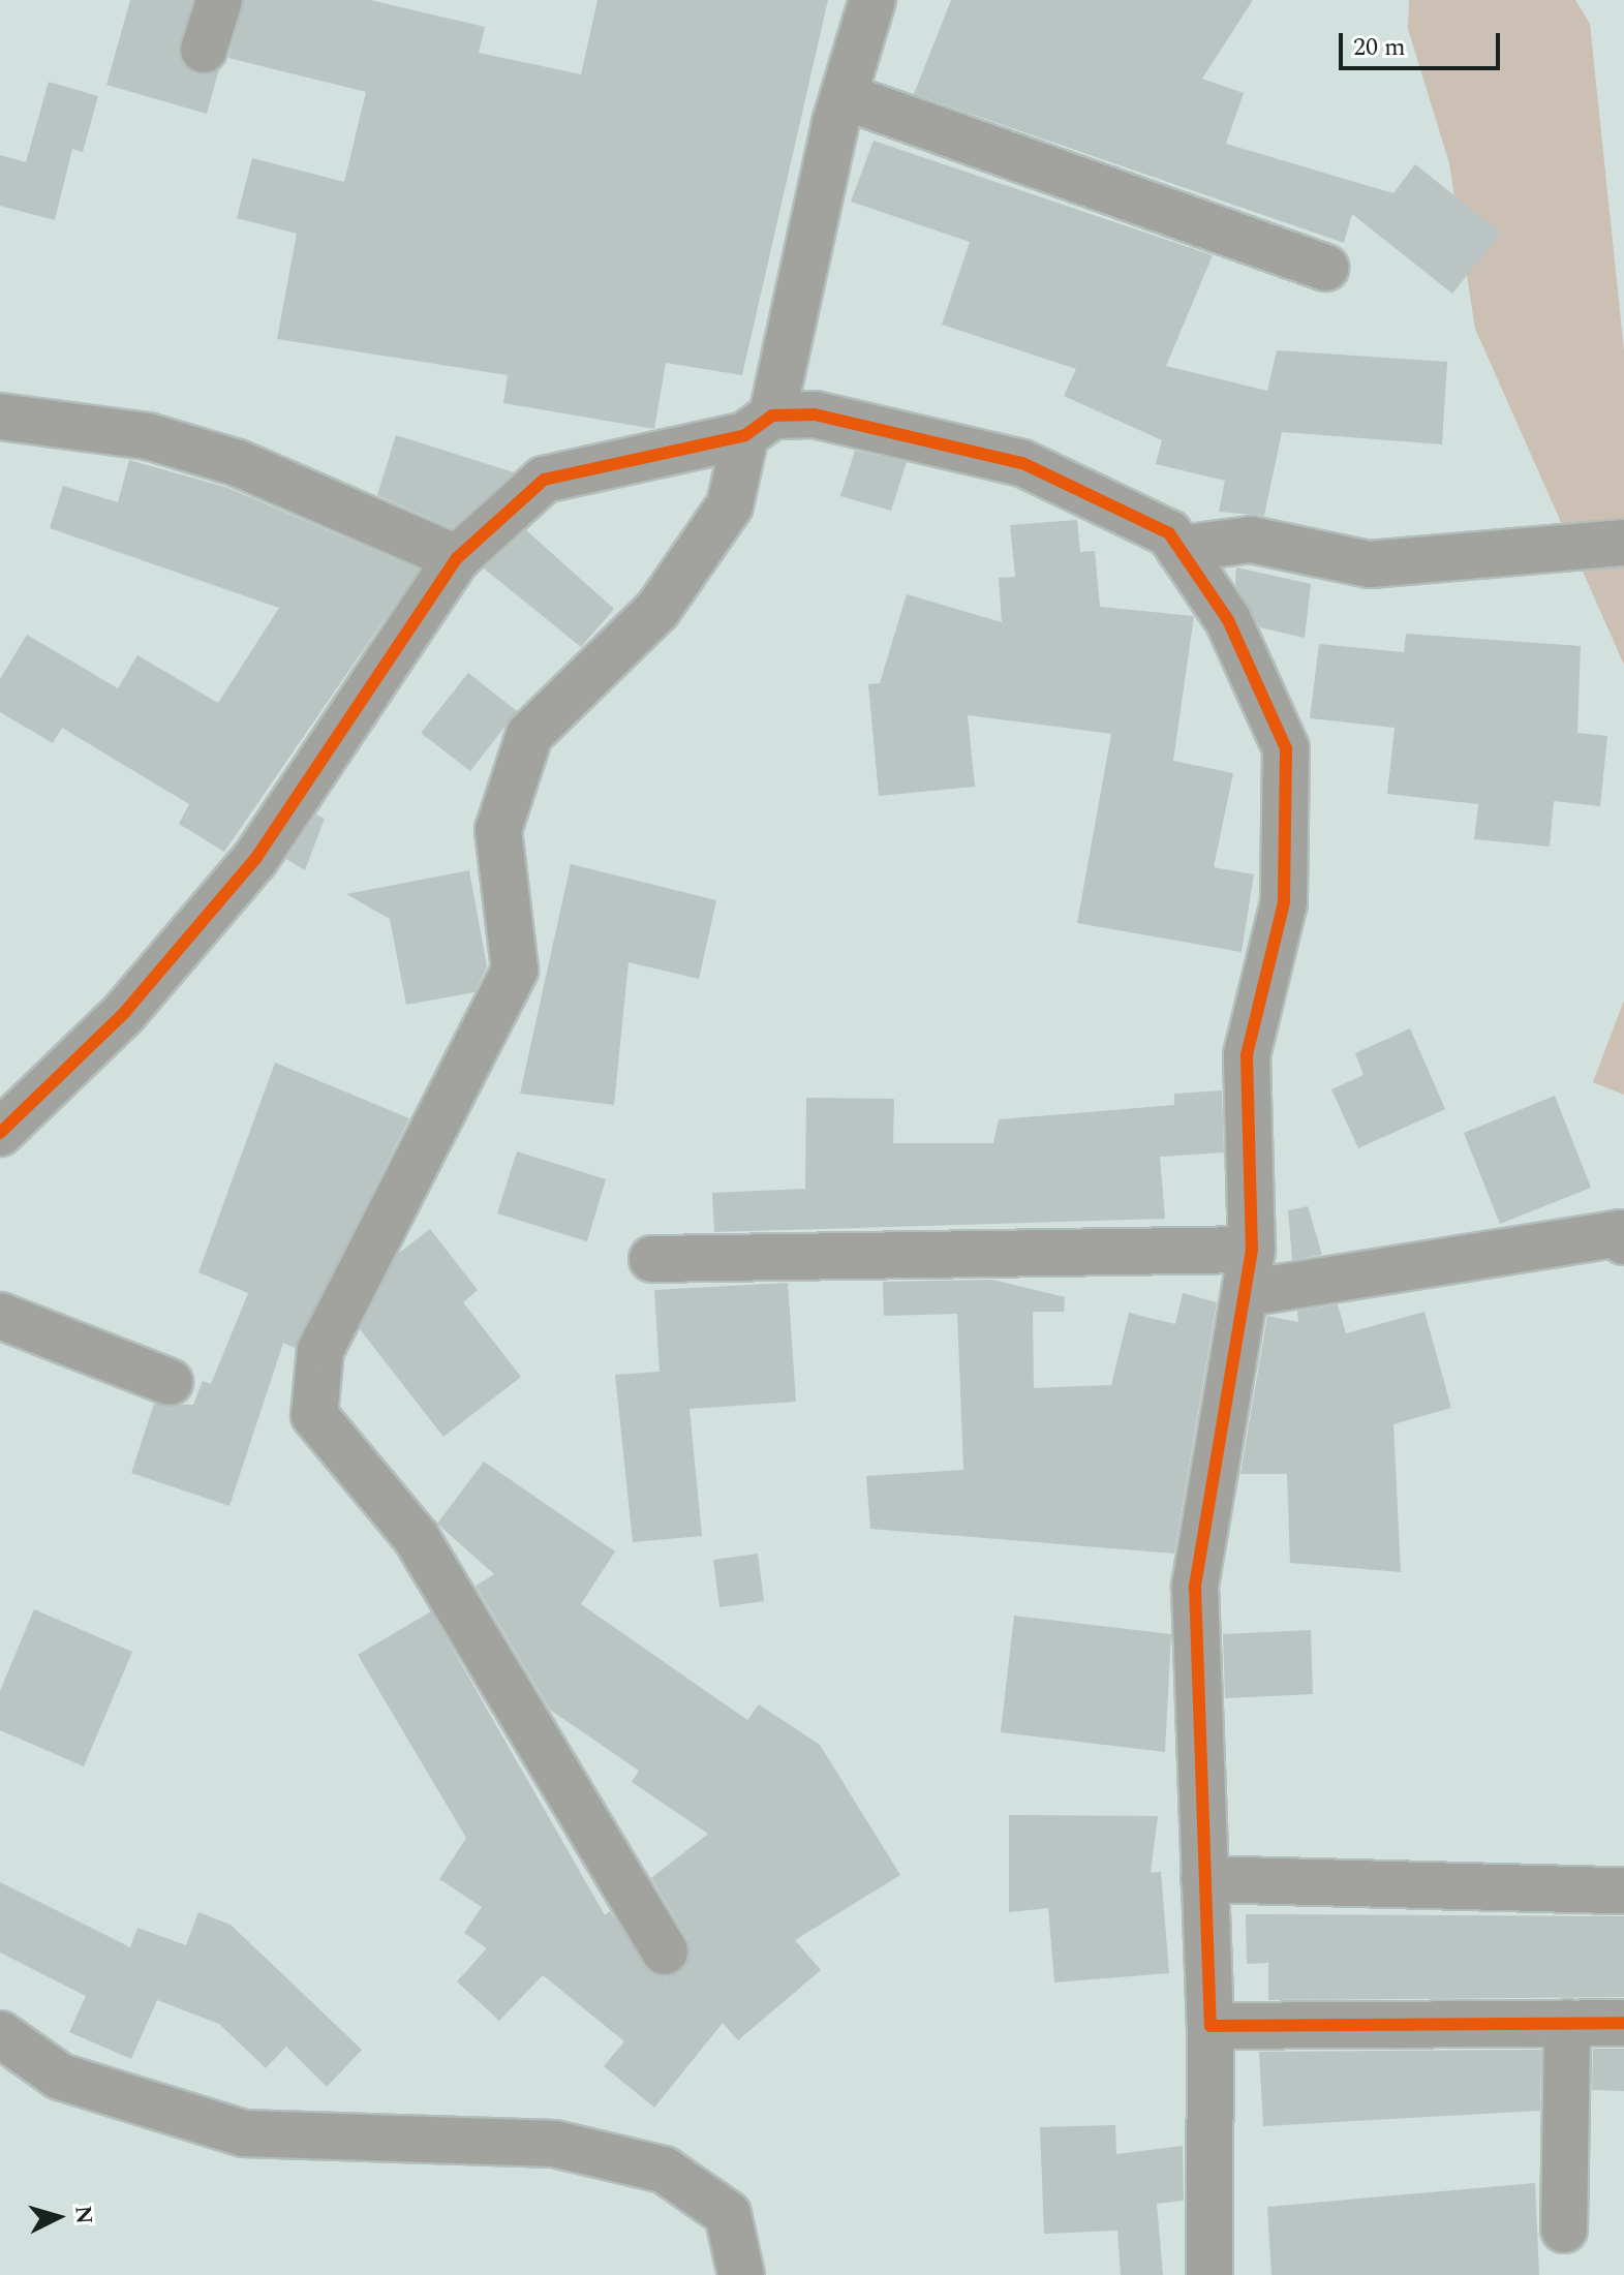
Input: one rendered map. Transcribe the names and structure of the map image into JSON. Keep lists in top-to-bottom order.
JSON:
{
  "scale_bar": "20 m",
  "north": "right"
}
